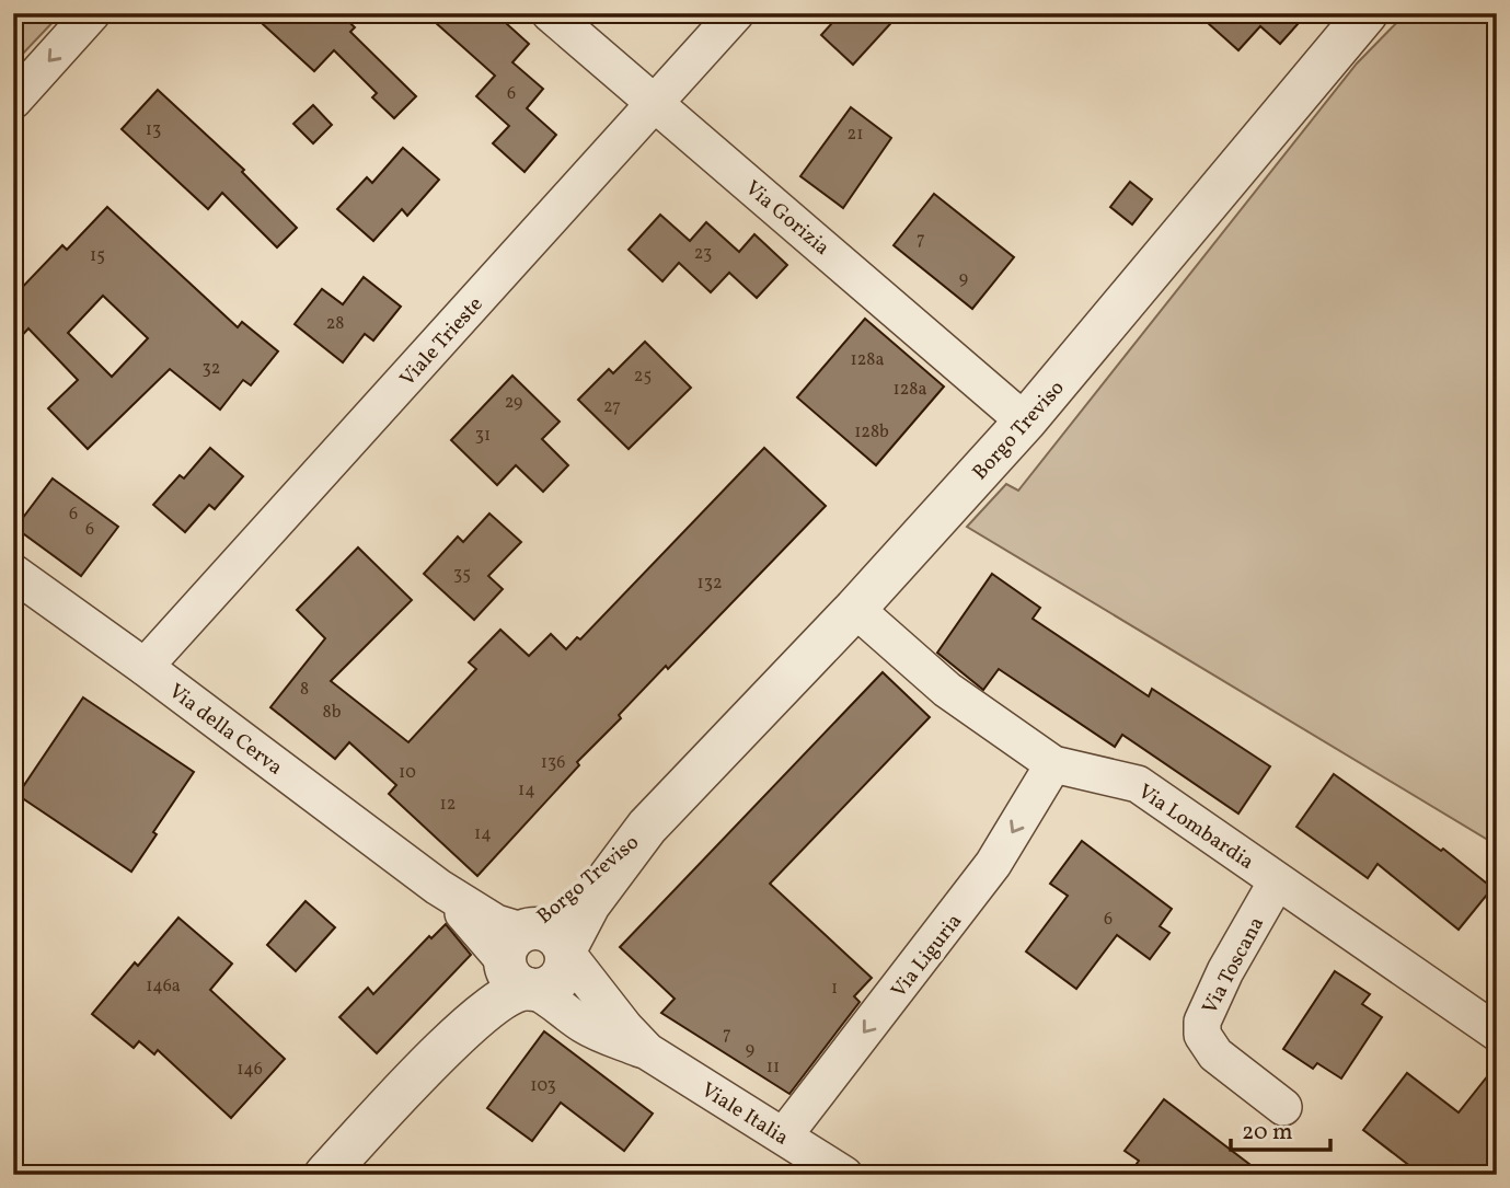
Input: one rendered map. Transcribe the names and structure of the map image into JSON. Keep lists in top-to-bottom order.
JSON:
{
  "streets": {
    "street": [
      "Via Gorizia",
      "Viale Trieste",
      "Borgo Treviso",
      "Via della Cerva",
      "Via Lombardia",
      "Via Liguria",
      "Via Toscana",
      "Viale Italia"
    ]
  },
  "crossings": [
    ["Via Gorizia", "Viale Trieste"],
    ["Via Gorizia", "Borgo Treviso"],
    ["Viale Trieste", "Via della Cerva"],
    ["Borgo Treviso", "Via della Cerva"],
    ["Borgo Treviso", "Via Lombardia"],
    ["Borgo Treviso", "Viale Italia"],
    ["Via della Cerva", "Viale Italia"],
    ["Via Lombardia", "Via Liguria"],
    ["Via Lombardia", "Via Toscana"],
    ["Via Liguria", "Viale Italia"]
  ],
  "one_way": ["Via Liguria"],
  "house_numbers": [
    "6",
    "13",
    "21",
    "7",
    "23",
    "15",
    "9",
    "28",
    "128a",
    "32",
    "25",
    "128a",
    "29",
    "27",
    "128b",
    "31",
    "6",
    "6",
    "35",
    "132",
    "8",
    "8b",
    "136",
    "10",
    "14",
    "12",
    "14",
    "6",
    "146a",
    "1",
    "7",
    "9",
    "11",
    "146",
    "103"
  ],
  "scale_bar": "20 m"
}
